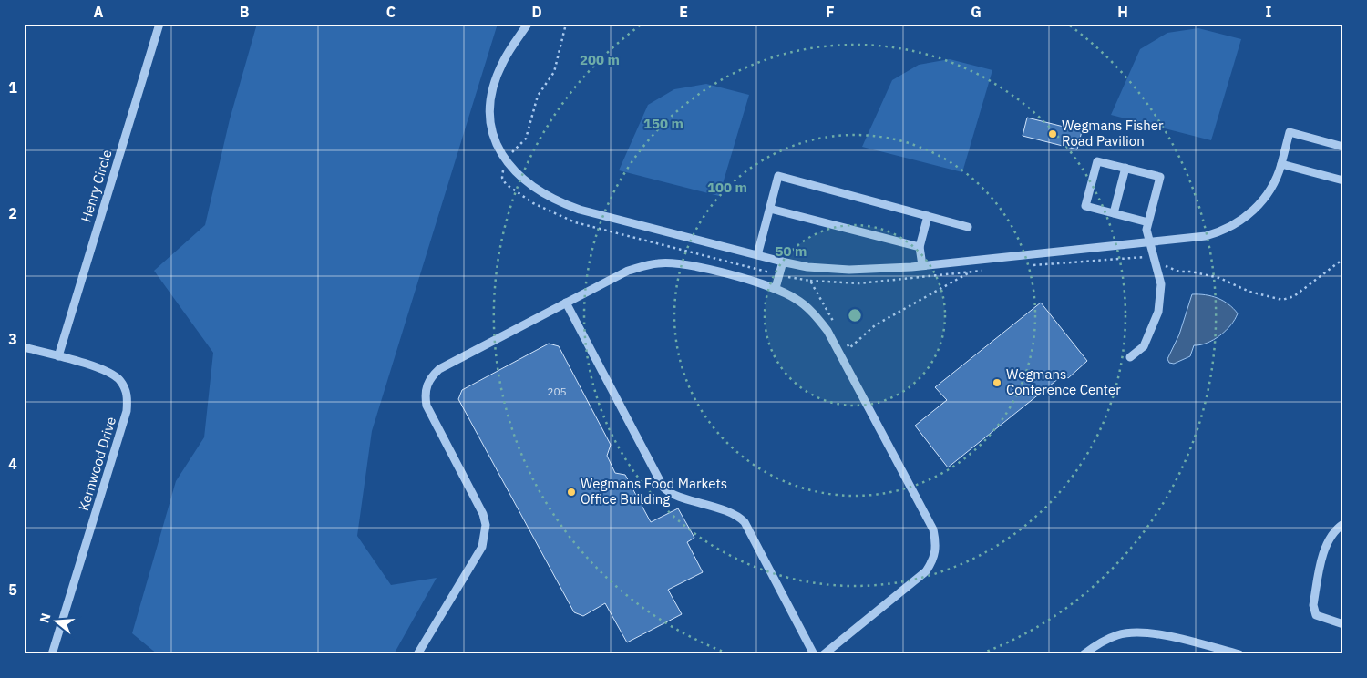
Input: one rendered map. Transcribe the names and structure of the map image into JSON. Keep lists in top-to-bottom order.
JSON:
{
  "streets": {
    "street": ["Henry Circle", "Kernwood Drive"]
  },
  "crossings": [
    ["Henry Circle", "Kernwood Drive"]
  ],
  "places": ["Wegmans Fisher Road Pavilion", "Wegmans Conference Center", "Wegmans Food Markets Office Building"],
  "house_numbers": ["205"],
  "north": "left",
  "grid": {
    "columns": [
      "A",
      "B",
      "C",
      "D",
      "E",
      "F",
      "G",
      "H",
      "I"
    ],
    "rows": [
      "1",
      "2",
      "3",
      "4",
      "5"
    ]
  },
  "rings": [
    "200 m",
    "150 m",
    "100 m",
    "50 m"
  ]
}
